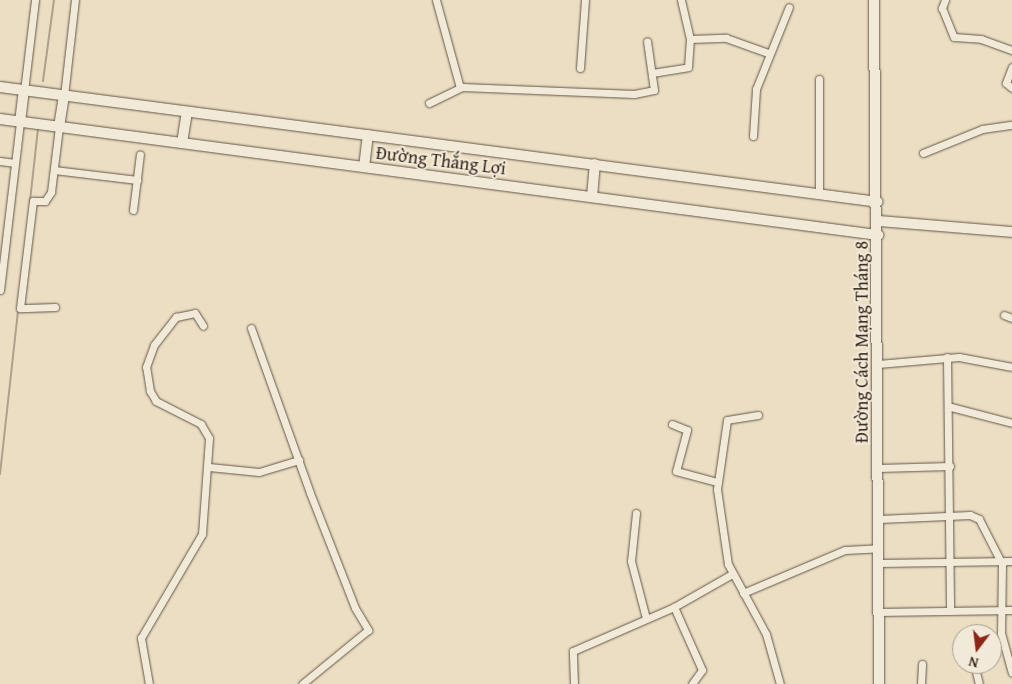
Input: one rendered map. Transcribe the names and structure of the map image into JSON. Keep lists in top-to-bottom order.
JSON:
{
  "streets": {
    "street": ["Đường Thắng Lợi", "Đường Cách Mạng Tháng 8"]
  },
  "crossings": [
    ["Đường Thắng Lợi", "Đường Cách Mạng Tháng 8"]
  ],
  "north": "bottom"
}
